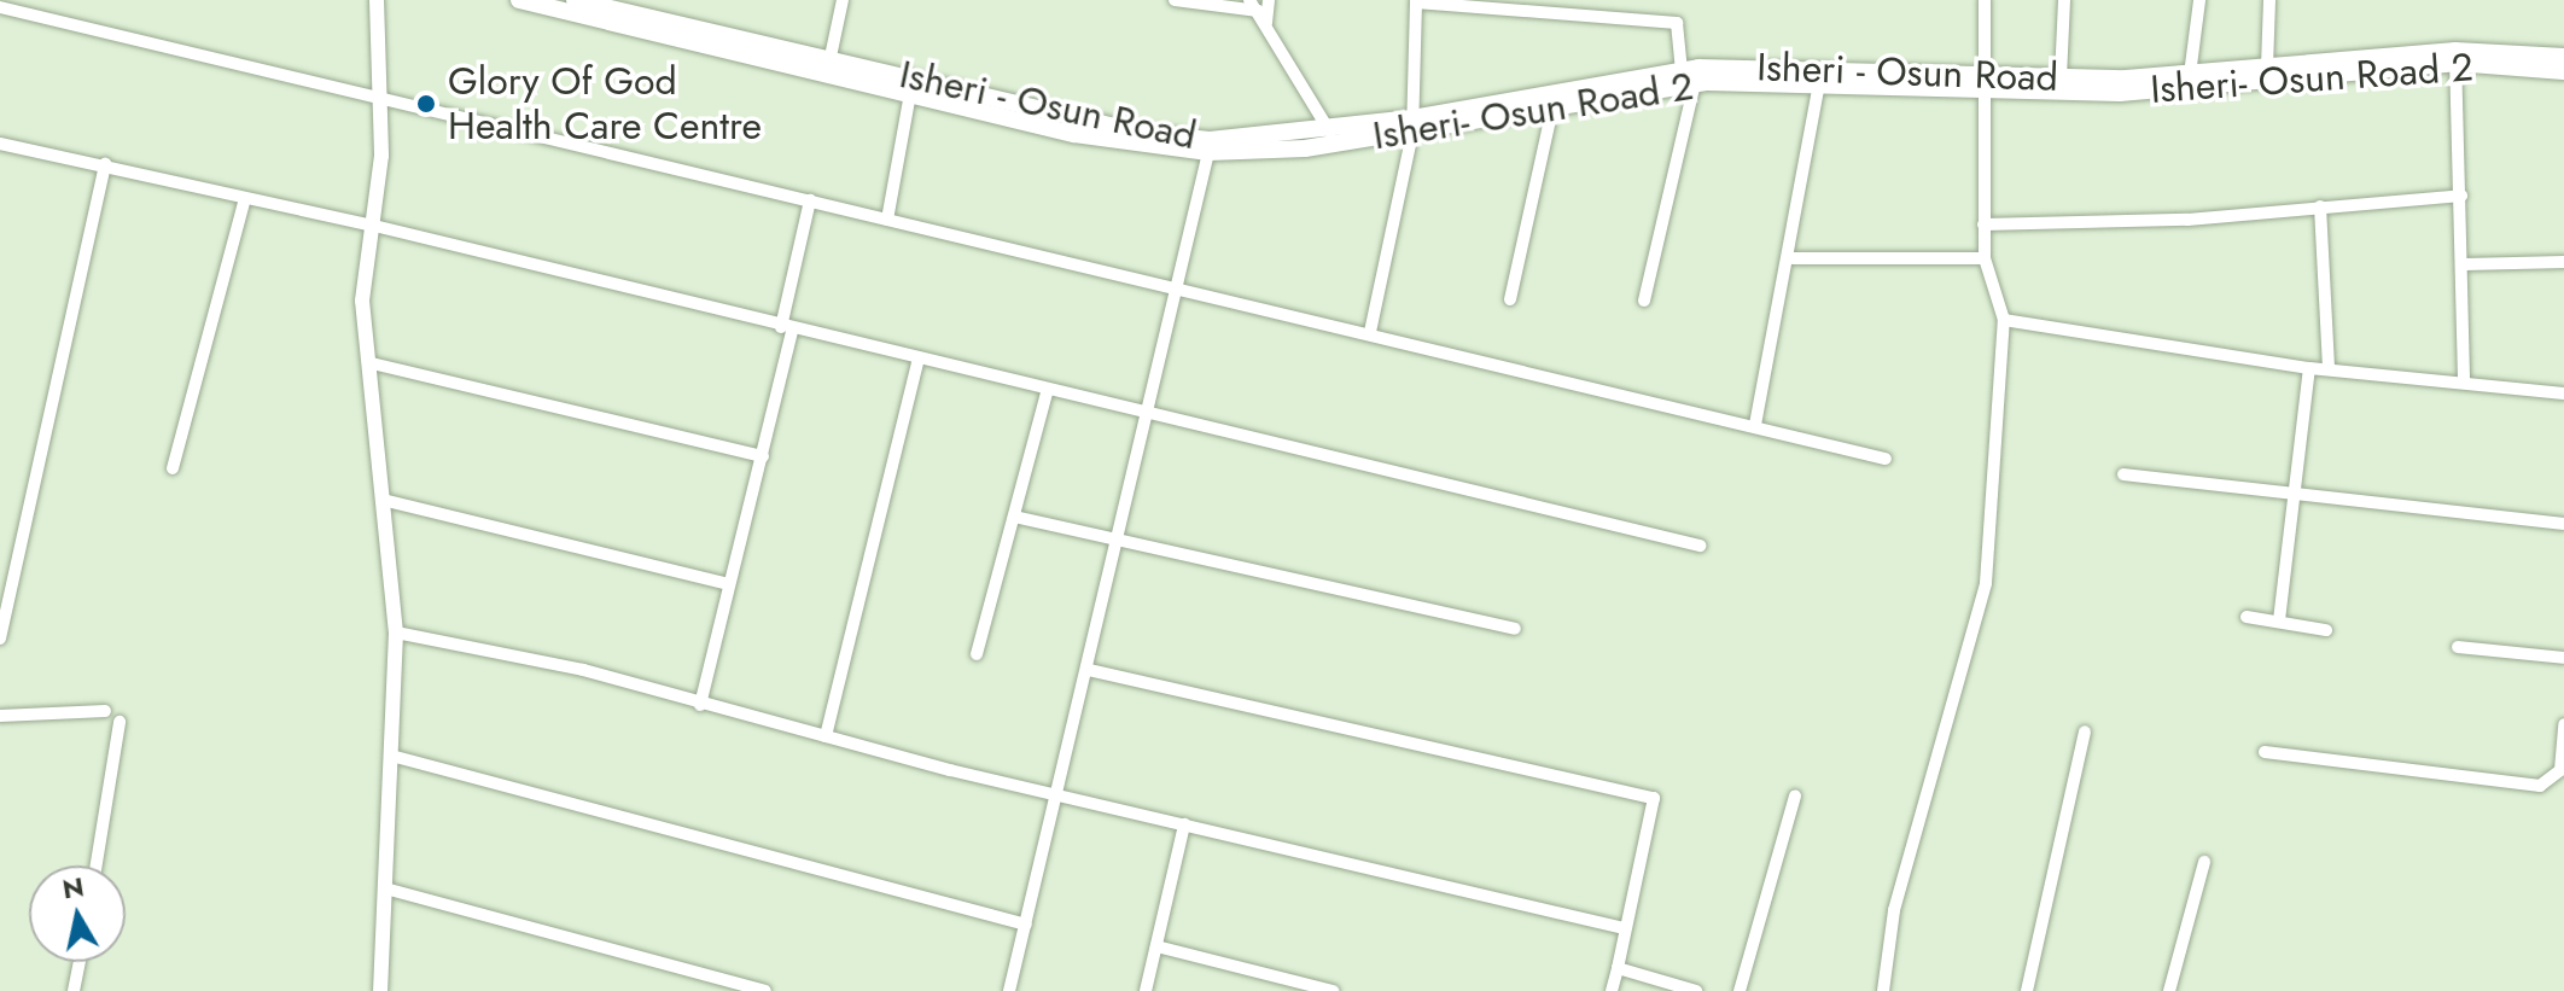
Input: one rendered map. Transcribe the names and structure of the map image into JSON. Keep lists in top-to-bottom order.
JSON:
{
  "streets": {
    "main road": ["Isheri - Osun Road", "Isheri- Osun Road 2"]
  },
  "crossings": [
    ["Isheri - Osun Road", "Isheri- Osun Road 2"]
  ],
  "places": ["Glory Of God Health Care Centre"],
  "north": "top"
}
